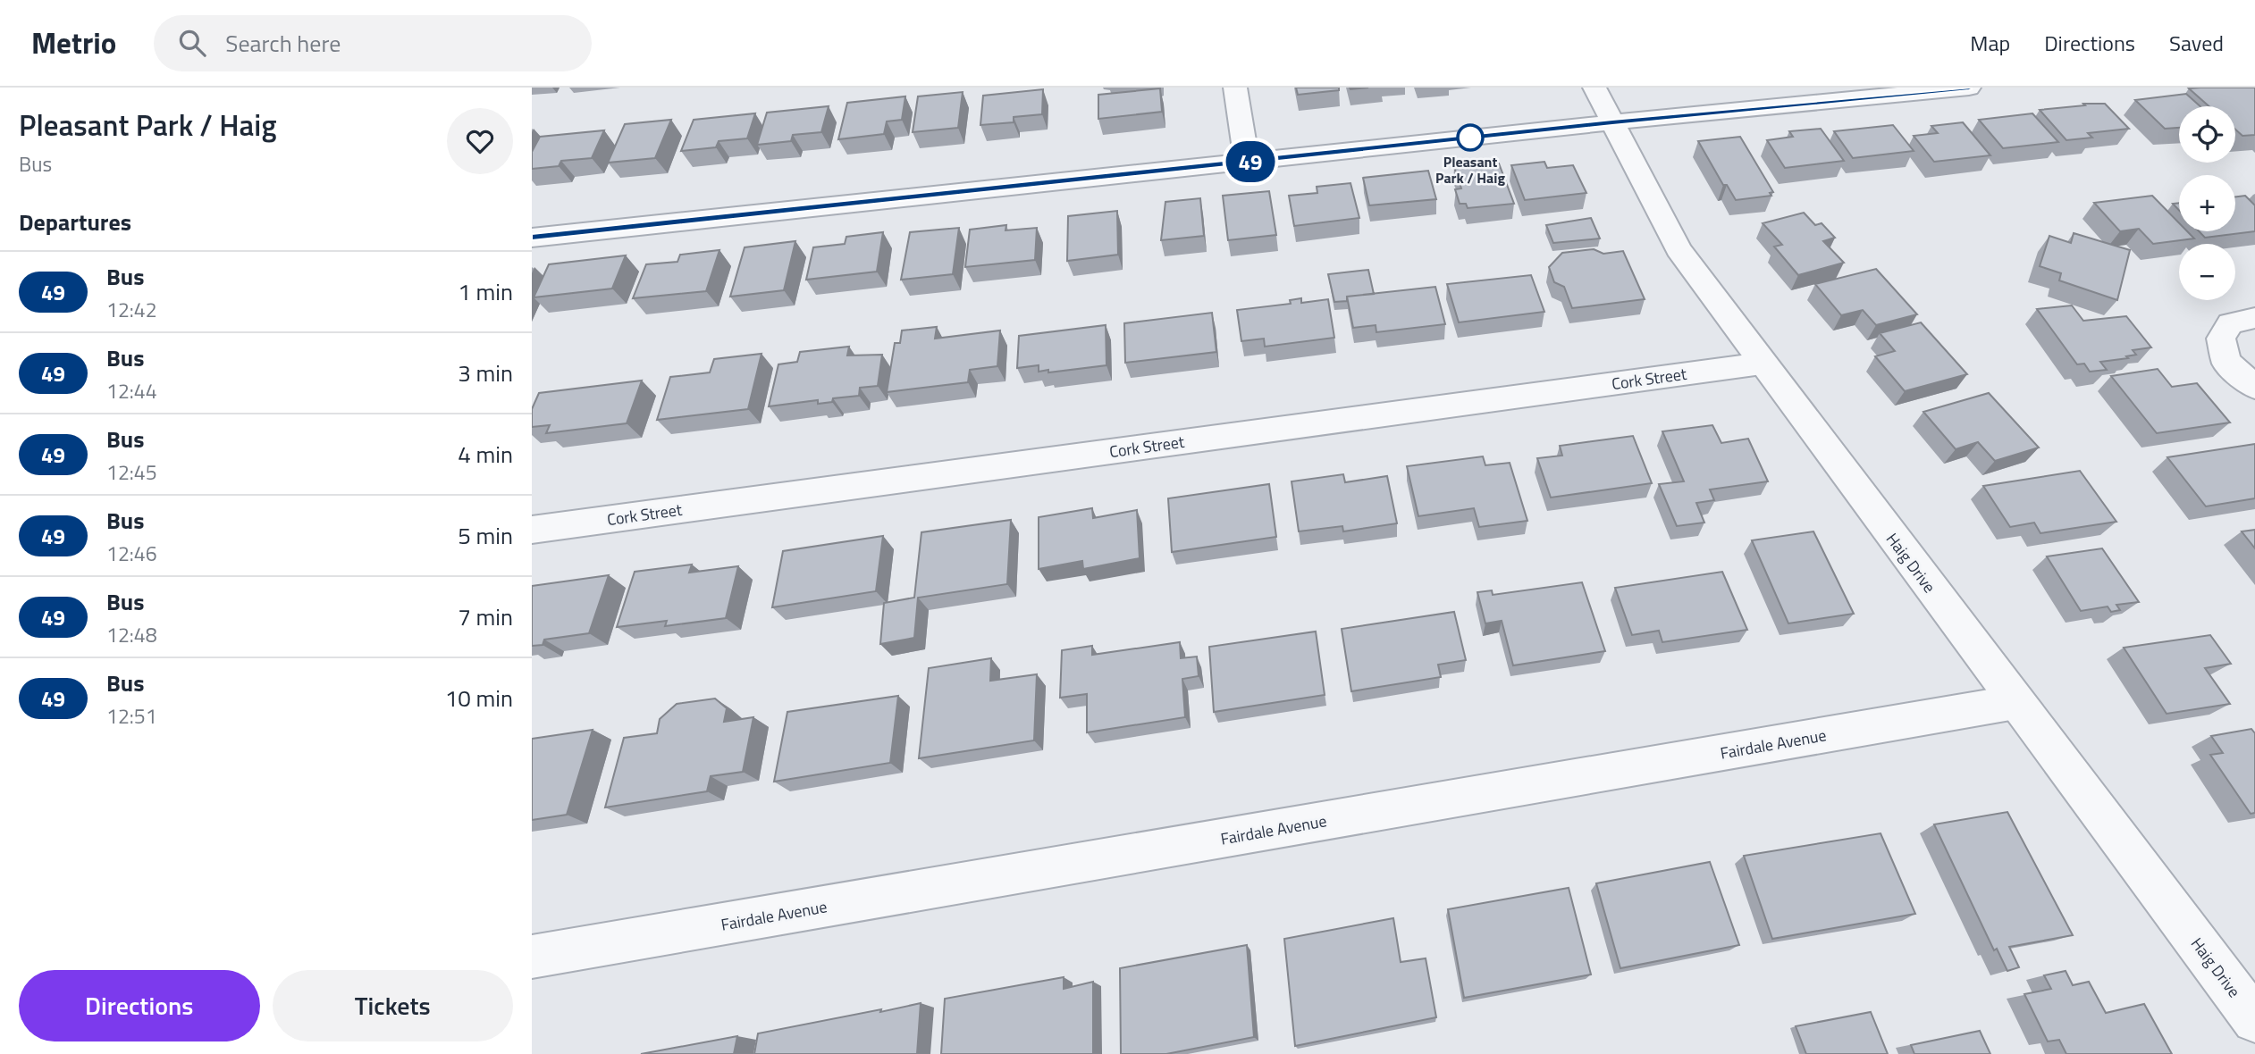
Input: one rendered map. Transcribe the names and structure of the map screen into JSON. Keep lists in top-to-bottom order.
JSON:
{
  "streets": {
    "street": ["Cork Street", "Haig Drive", "Fairdale Avenue"]
  },
  "crossings": [
    ["Cork Street", "Haig Drive"],
    ["Haig Drive", "Fairdale Avenue"]
  ],
  "places": ["Pleasant Park / Haig"],
  "lines": ["bus line 49"],
  "page": {
    "header": "Metrio",
    "search": "Search here",
    "nav": ["Map", "Directions", "Saved"],
    "heading": [
      ["Pleasant Park / Haig", "Bus"],
      "Departures"
    ],
    "on_map": "49",
    "map_buttons": ["+", "−"],
    "list": [
      {
        "mark": "49",
        "name": "Bus",
        "note": "12:42",
        "value": "1 min"
      },
      {
        "mark": "49",
        "name": "Bus",
        "note": "12:44",
        "value": "3 min"
      },
      {
        "mark": "49",
        "name": "Bus",
        "note": "12:45",
        "value": "4 min"
      },
      {
        "mark": "49",
        "name": "Bus",
        "note": "12:46",
        "value": "5 min"
      },
      {
        "mark": "49",
        "name": "Bus",
        "note": "12:48",
        "value": "7 min"
      },
      {
        "mark": "49",
        "name": "Bus",
        "note": "12:51",
        "value": "10 min"
      }
    ],
    "buttons": ["Directions", "Tickets"]
  }
}
